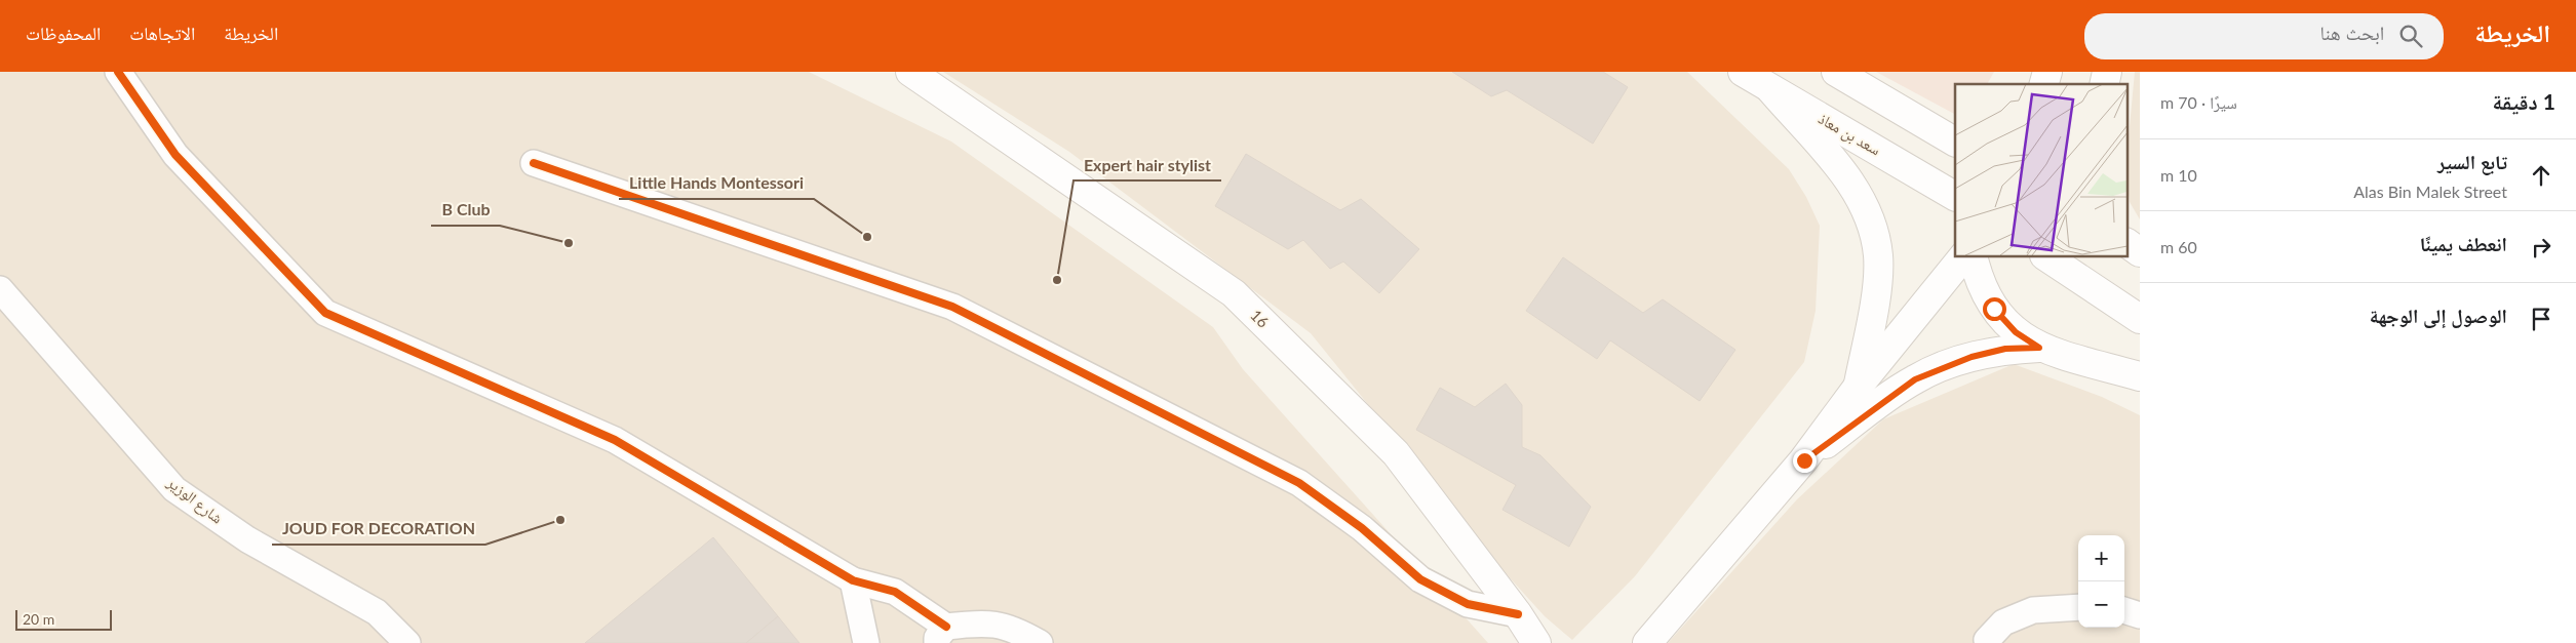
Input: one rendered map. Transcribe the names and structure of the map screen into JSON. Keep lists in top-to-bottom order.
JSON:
{
  "streets": {
    "street": ["سعد بن معاذ", "16", "شارع الوزير"]
  },
  "places": [
    "Little Hands Montessori",
    "B Club",
    "Expert hair stylist",
    "JOUD FOR DECORATION"
  ],
  "scale_bar": "20 m",
  "page": {
    "header": "الخريطة",
    "search": "ابحث هنا",
    "nav": ["الخريطة", "الاتجاهات", "المحفوظات"],
    "heading": ["1 دقيقة", "سيرًا · 70 m"],
    "list": [
      ["تابع السير", "Alas Bin Malek Street", "10 m"],
      ["انعطف يمينًا", "60 m"],
      "الوصول إلى الوجهة"
    ],
    "map_buttons": ["+", "−"],
    "scale": "20 m"
  }
}
